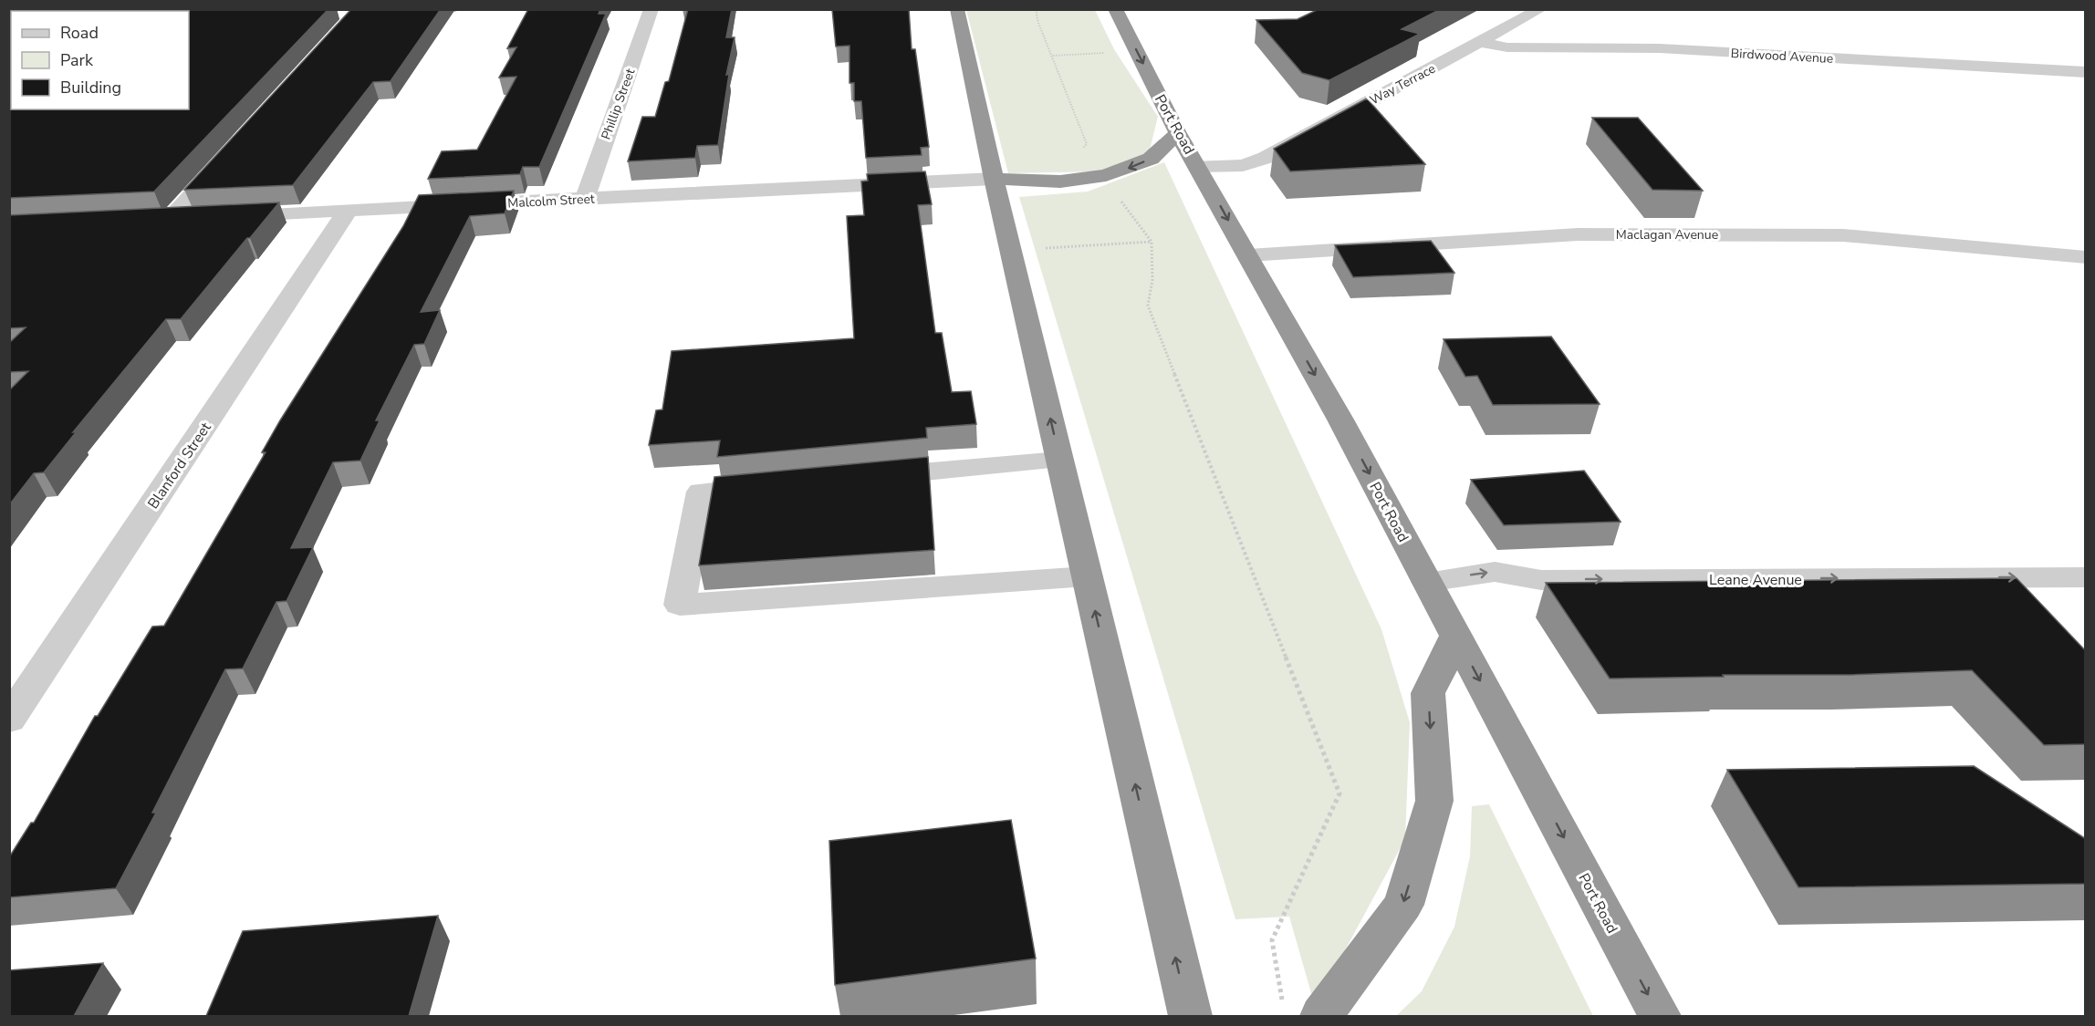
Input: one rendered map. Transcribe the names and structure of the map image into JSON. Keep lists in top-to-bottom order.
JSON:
{
  "streets": {
    "highway": ["Port Road"],
    "street": [
      "Birdwood Avenue",
      "Way Terrace",
      "Phillip Street",
      "Malcolm Street",
      "Maclagan Avenue",
      "Blanford Street",
      "Leane Avenue"
    ]
  },
  "crossings": [
    ["Birdwood Avenue", "Way Terrace"],
    ["Way Terrace", "Port Road"],
    ["Phillip Street", "Malcolm Street"],
    ["Port Road", "Maclagan Avenue"],
    ["Port Road", "Leane Avenue"],
    ["Malcolm Street", "Blanford Street"]
  ],
  "one_way": ["Leane Avenue"],
  "legend": ["Road", "Park", "Building"]
}
